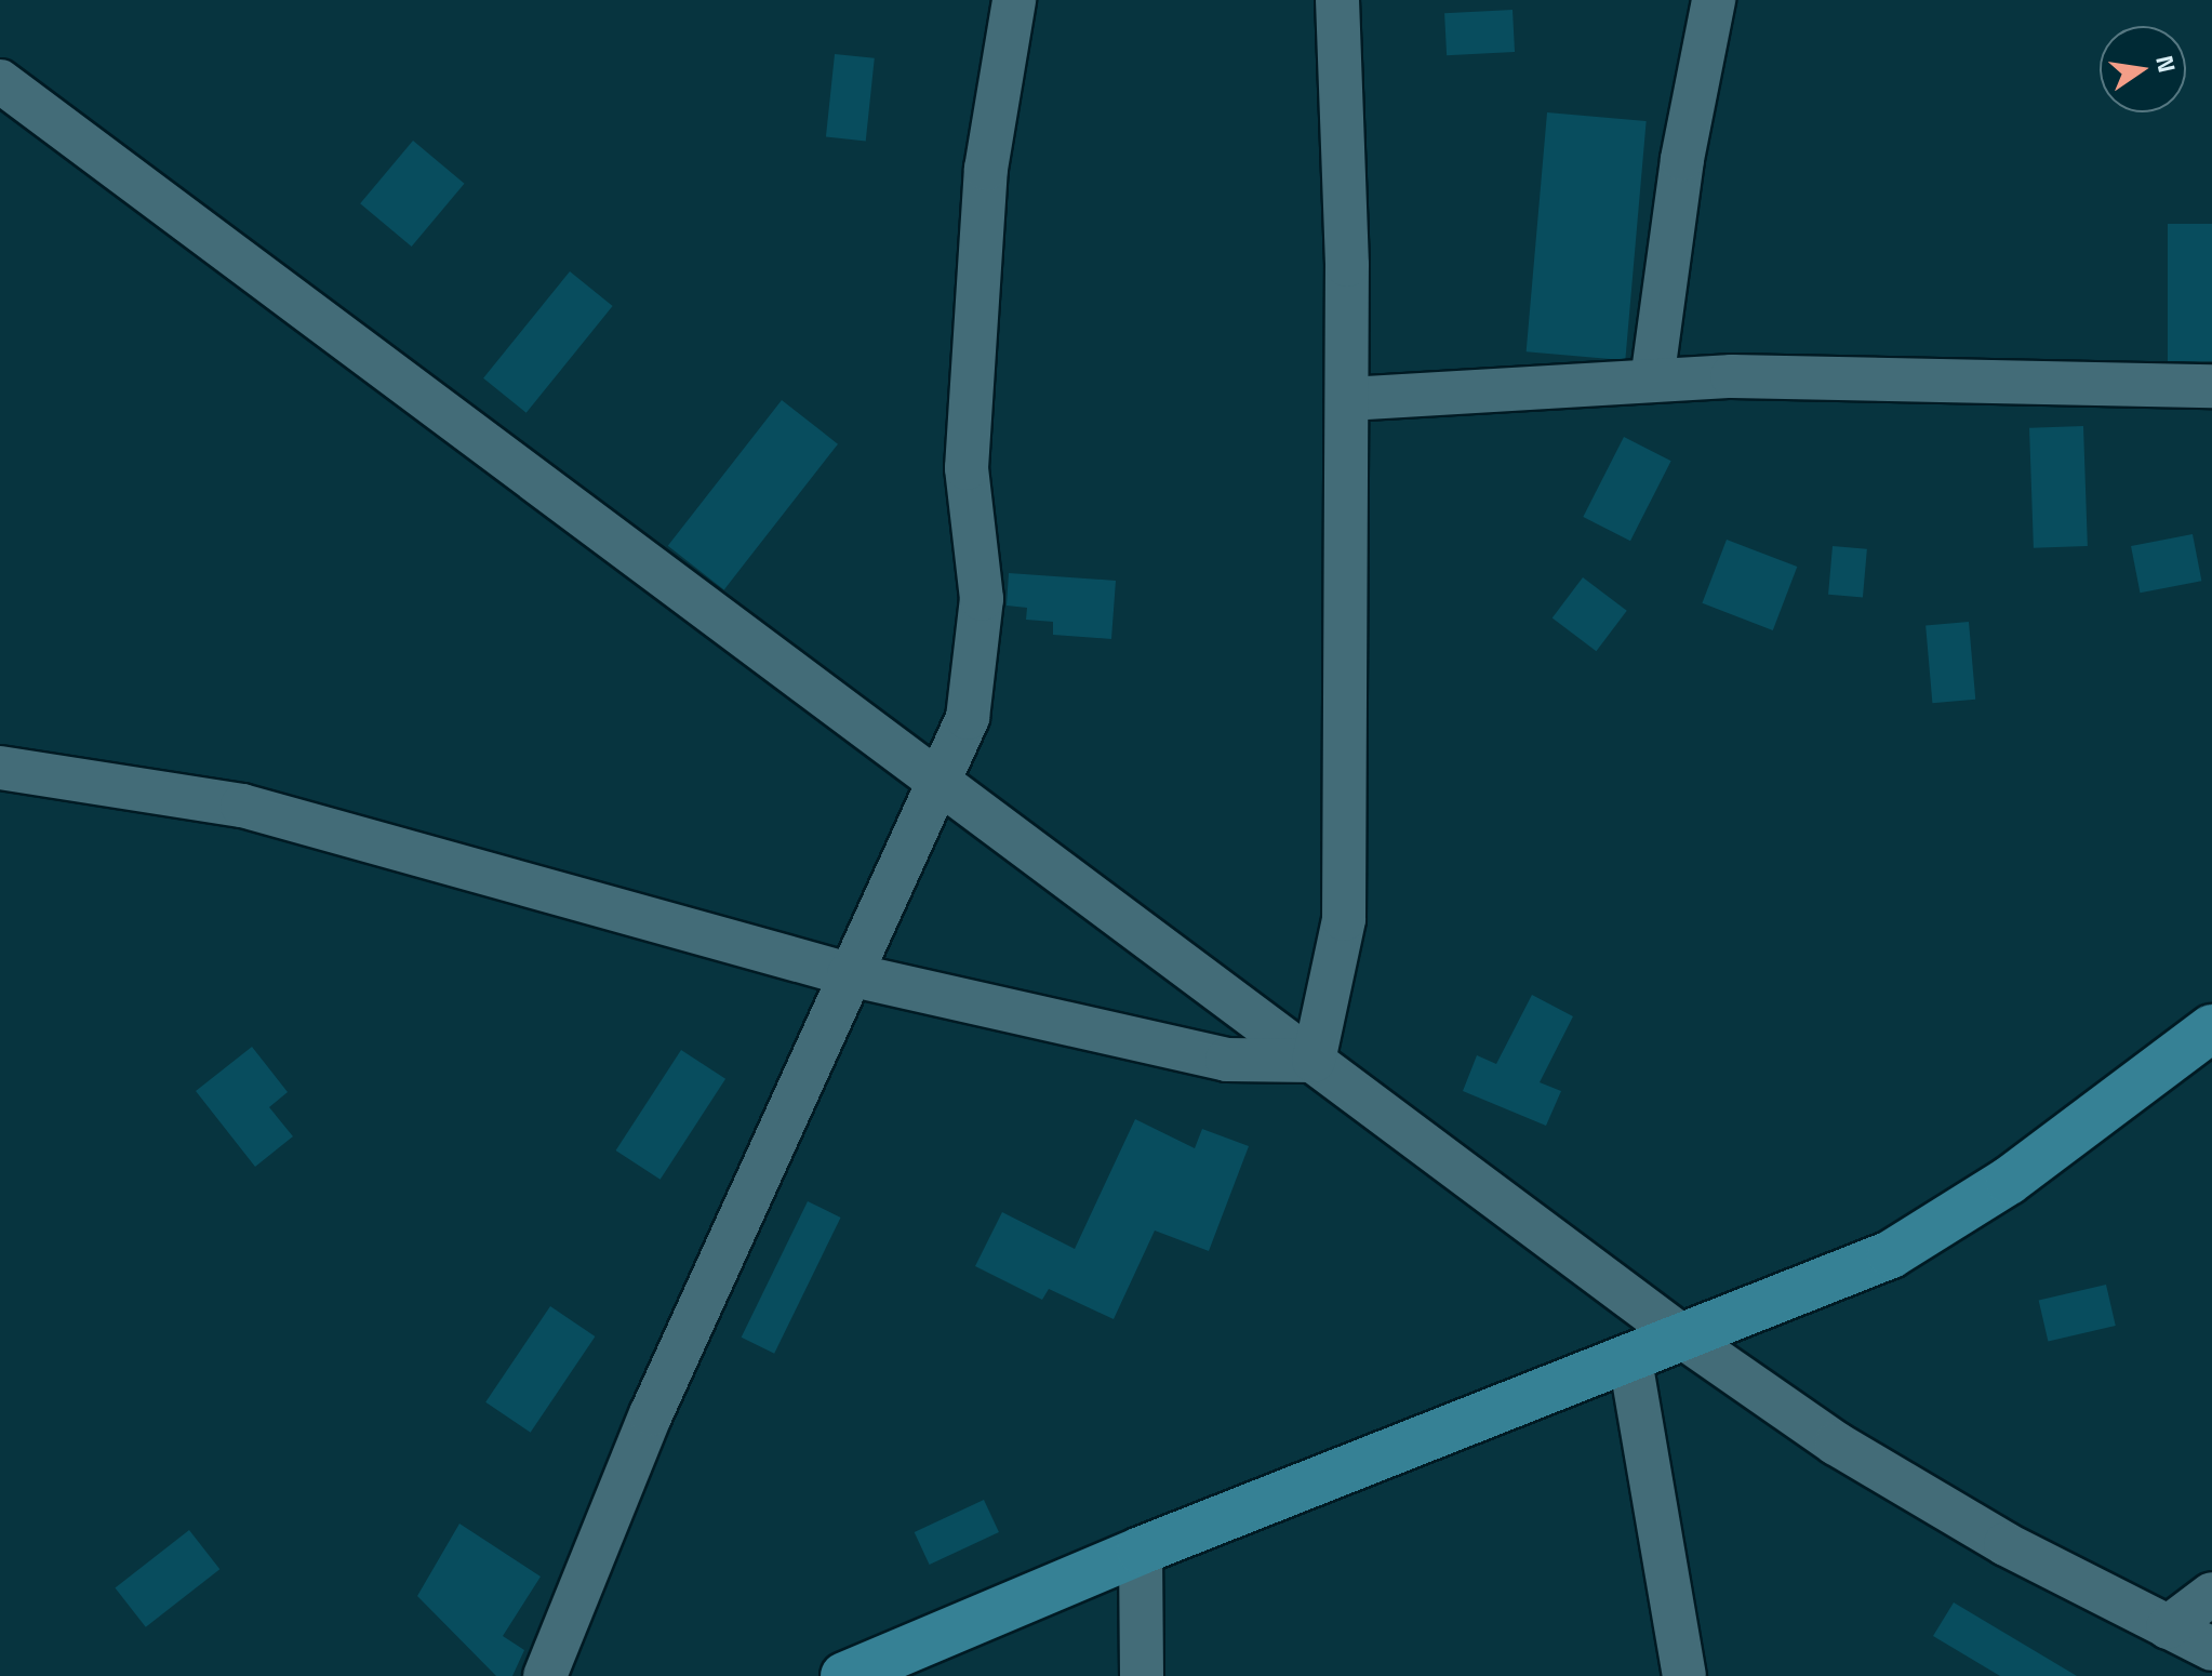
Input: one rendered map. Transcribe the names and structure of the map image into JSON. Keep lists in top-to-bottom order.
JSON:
{
  "north": "right"
}
